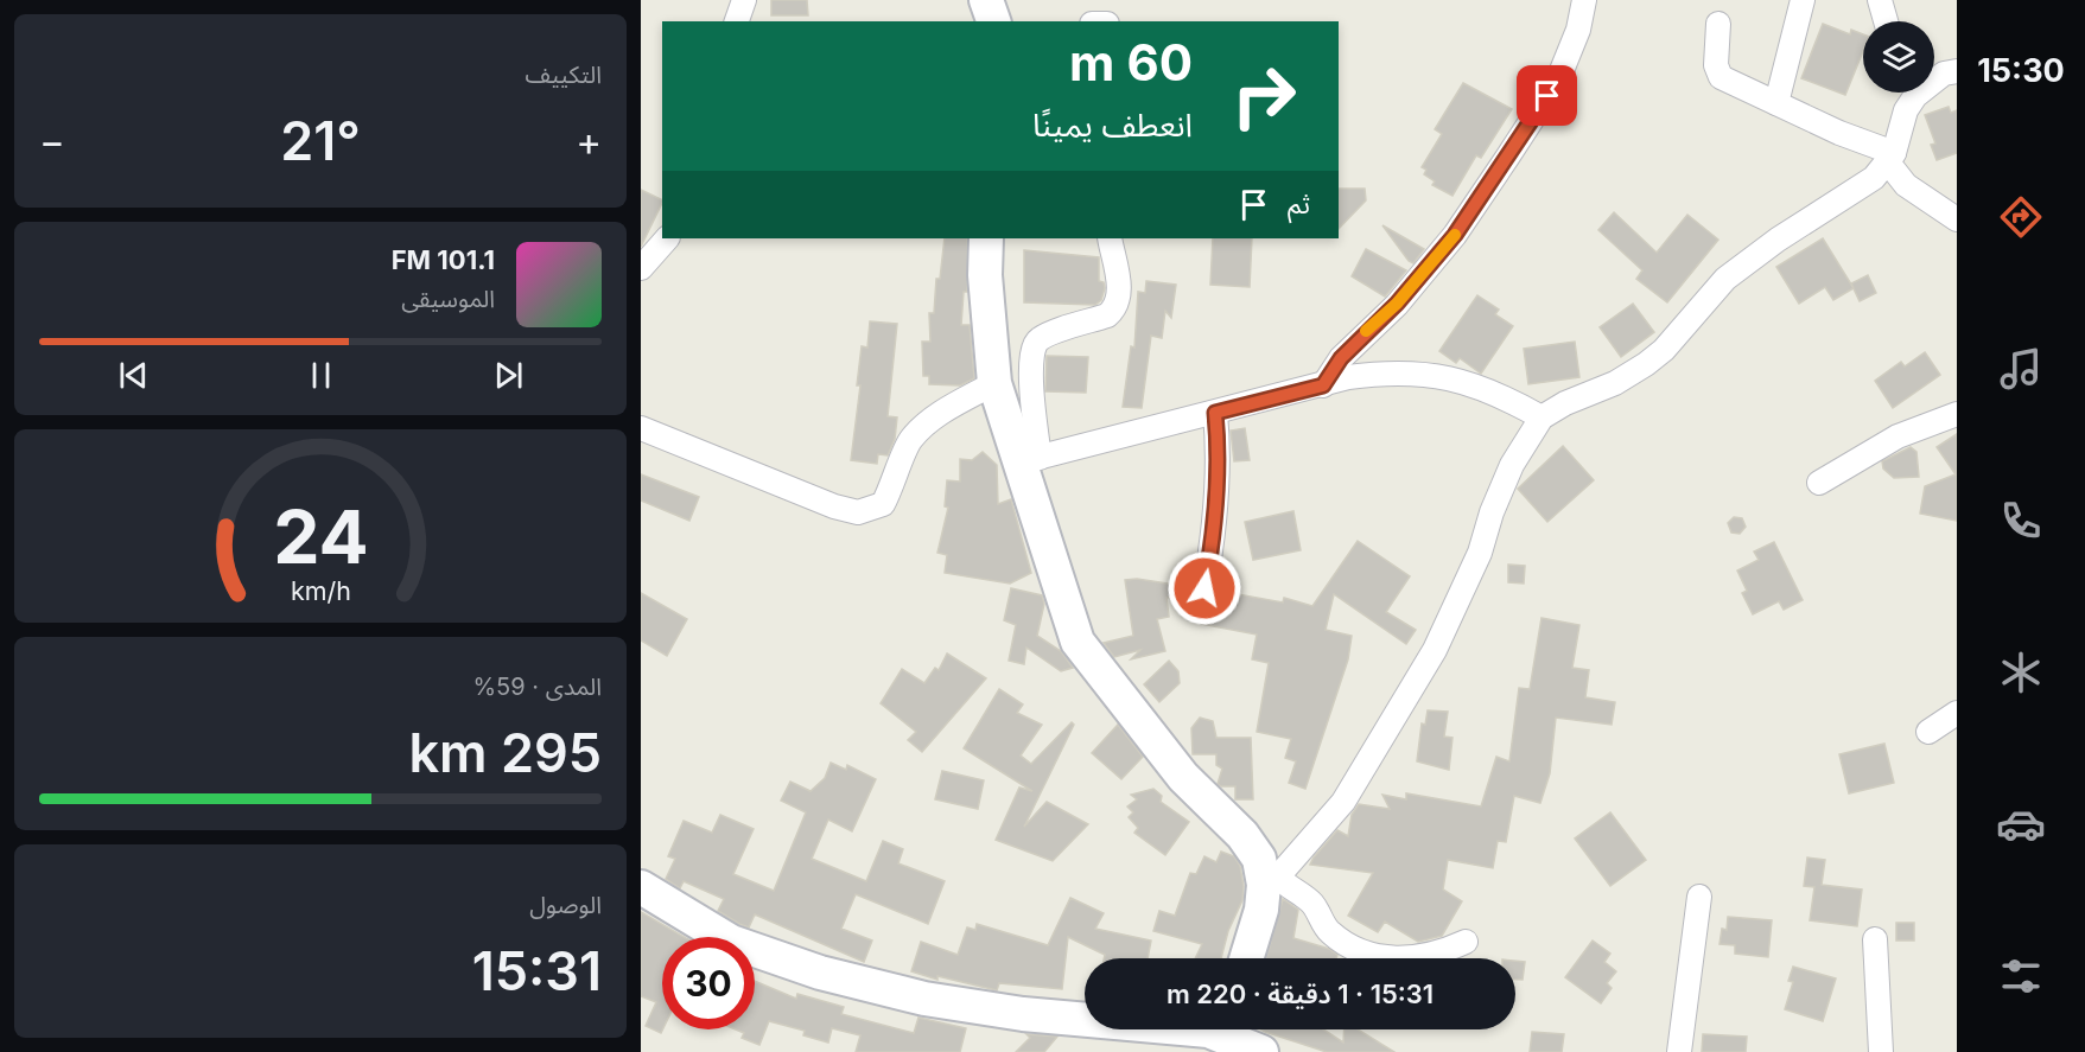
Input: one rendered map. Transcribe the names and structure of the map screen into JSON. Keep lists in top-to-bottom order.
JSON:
{
  "page": {
    "tabs": "15:30",
    "tile": [
      "التكييف",
      ["المدى · 59%", "295 km"],
      ["الوصول", "15:31"]
    ],
    "turn": ["60 m", "انعطف يمينًا"],
    "heat": ["−", "21°", "+"],
    "then": "ثم",
    "song": ["101.1 FM", "الموسيقى"],
    "limit": "30",
    "trip": "15:31 · 1 دقيقة · 220 m",
    "gauge": ["24", "km/h"]
  }
}
